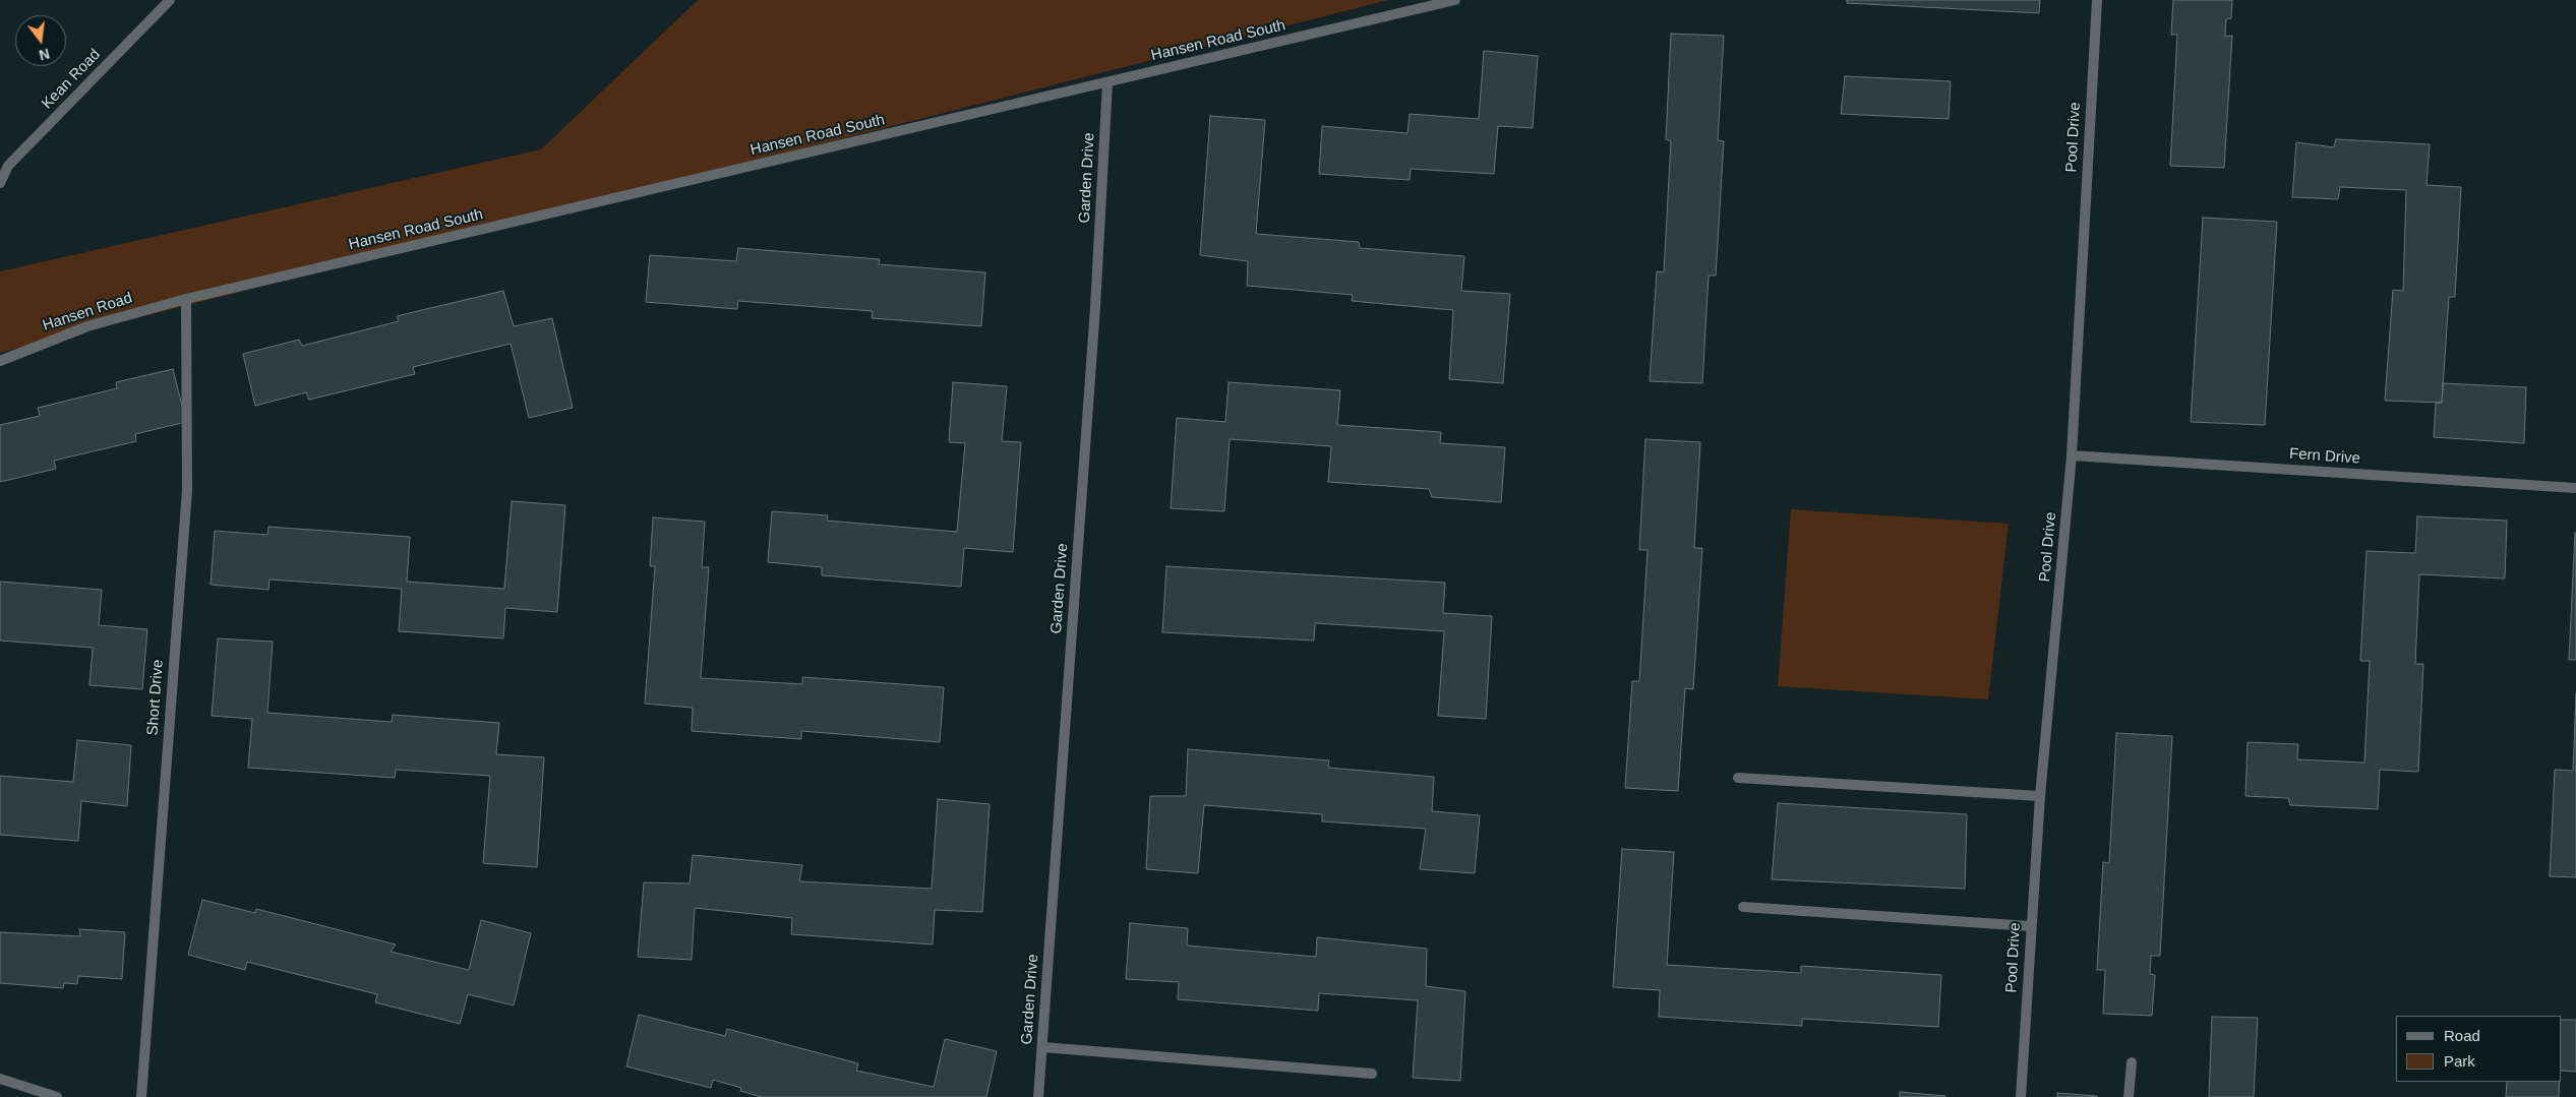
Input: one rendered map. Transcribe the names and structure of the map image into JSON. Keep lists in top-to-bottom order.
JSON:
{
  "streets": {
    "street": [
      "Hansen Road South",
      "Kean Road",
      "Pool Drive",
      "Garden Drive",
      "Hansen Road",
      "Fern Drive",
      "Short Drive"
    ]
  },
  "crossings": [
    ["Hansen Road South", "Garden Drive"],
    ["Hansen Road South", "Hansen Road"],
    ["Hansen Road South", "Short Drive"],
    ["Pool Drive", "Fern Drive"],
    ["Hansen Road", "Short Drive"]
  ],
  "legend": ["Road", "Park"],
  "north": "bottom"
}
